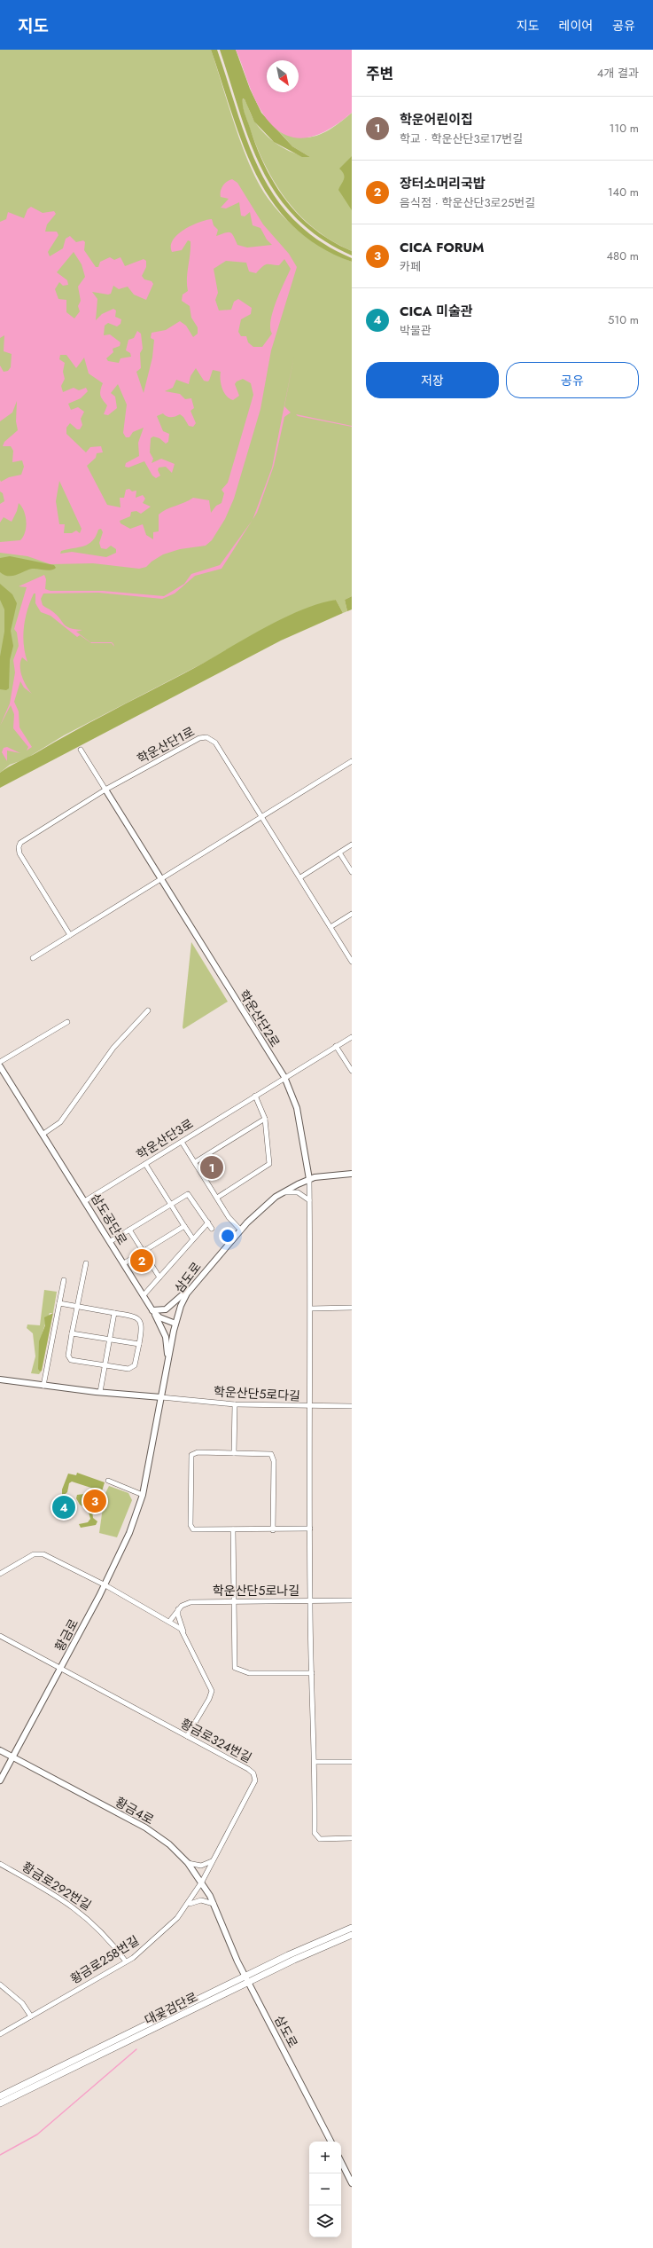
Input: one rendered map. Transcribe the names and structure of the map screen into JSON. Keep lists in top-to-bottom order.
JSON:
{
  "streets": {
    "main road": ["대곶검단로"],
    "street": [
      "학운산단1로",
      "학운산단2로",
      "학운산단3로",
      "삼도공단로",
      "삼도로",
      "학운산단5로다길",
      "학운산단5로나길",
      "황금로",
      "황금로324번길",
      "황금4로",
      "황금로292번길",
      "황금로258번길"
    ]
  },
  "crossings": [
    ["학운산단1로", "학운산단2로"],
    ["학운산단2로", "학운산단3로"],
    ["학운산단2로", "삼도로"],
    ["학운산단3로", "삼도공단로"],
    ["삼도공단로", "삼도로"],
    ["삼도로", "학운산단5로다길"],
    ["삼도로", "황금로"],
    ["삼도로", "황금4로"],
    ["삼도로", "대곶검단로"],
    ["황금로", "황금로324번길"],
    ["황금로", "황금4로"],
    ["황금로324번길", "황금4로"],
    ["황금로324번길", "황금로258번길"],
    ["황금4로", "황금로258번길"],
    ["황금로292번길", "황금로258번길"]
  ],
  "north": "bottom right",
  "page": {
    "header": "지도",
    "nav": ["지도", "레이어", "공유"],
    "heading": ["주변", "4개 결과"],
    "list": [
      {
        "mark": "1",
        "name": "학운어린이집",
        "note": "학교 · 학운산단3로17번길",
        "value": "110 m"
      },
      {
        "mark": "2",
        "name": "장터소머리국밥",
        "note": "음식점 · 학운산단3로25번길",
        "value": "140 m"
      },
      {
        "mark": "3",
        "name": "CICA FORUM",
        "note": "카페",
        "value": "480 m"
      },
      {
        "mark": "4",
        "name": "CICA 미술관",
        "note": "박물관",
        "value": "510 m"
      }
    ],
    "buttons": ["저장", "공유"],
    "pins": [
      "1",
      "2",
      "3",
      "4"
    ],
    "map_buttons": ["+", "−"]
  }
}
